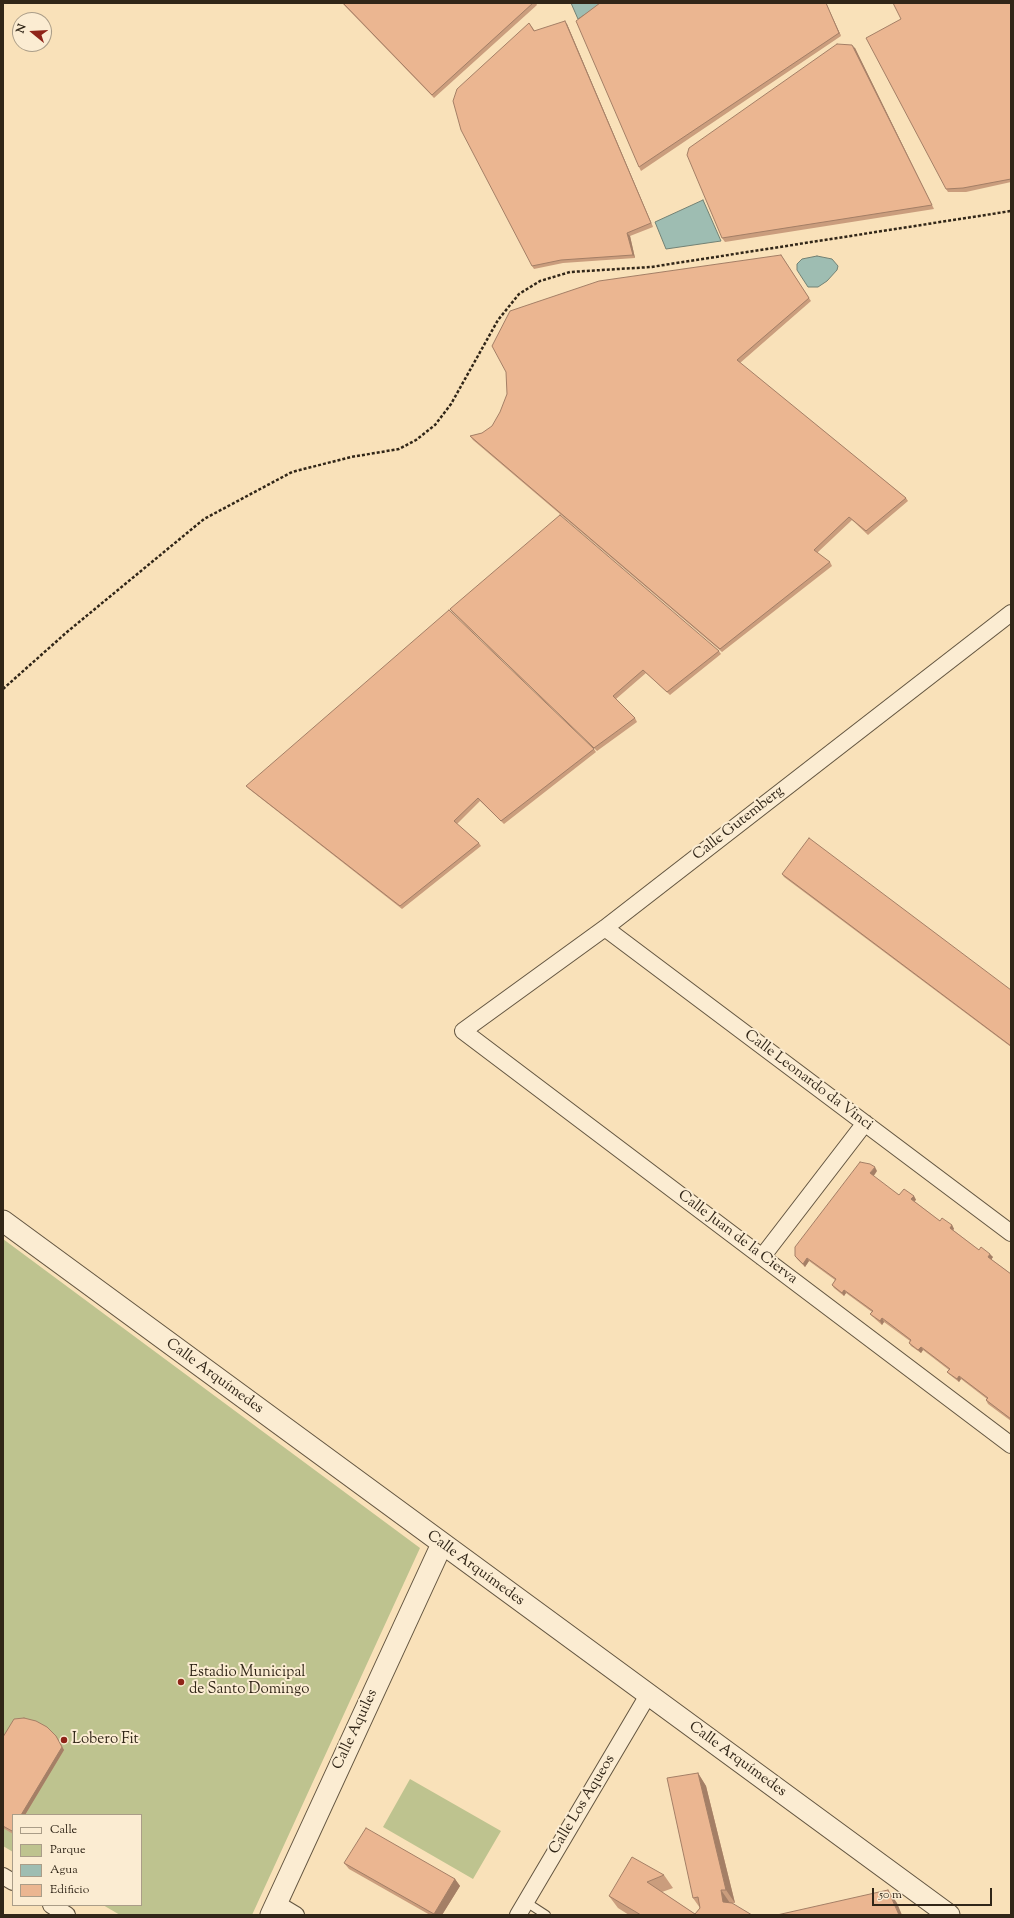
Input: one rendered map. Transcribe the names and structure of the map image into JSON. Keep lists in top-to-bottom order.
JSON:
{
  "streets": {
    "street": [
      "Calle Gutemberg",
      "Calle Leonardo da Vinci",
      "Calle Juan de la Cierva",
      "Calle Arquímedes",
      "Calle Aquiles",
      "Calle Los Aqueos"
    ]
  },
  "crossings": [
    ["Calle Gutemberg", "Calle Leonardo da Vinci"],
    ["Calle Gutemberg", "Calle Juan de la Cierva"],
    ["Calle Arquímedes", "Calle Aquiles"],
    ["Calle Arquímedes", "Calle Los Aqueos"]
  ],
  "places": ["Estadio Municipal de Santo Domingo", "Lobero Fit"],
  "legend": [
    "Calle",
    "Parque",
    "Agua",
    "Edificio"
  ],
  "scale_bar": "50 m",
  "north": "left"
}
